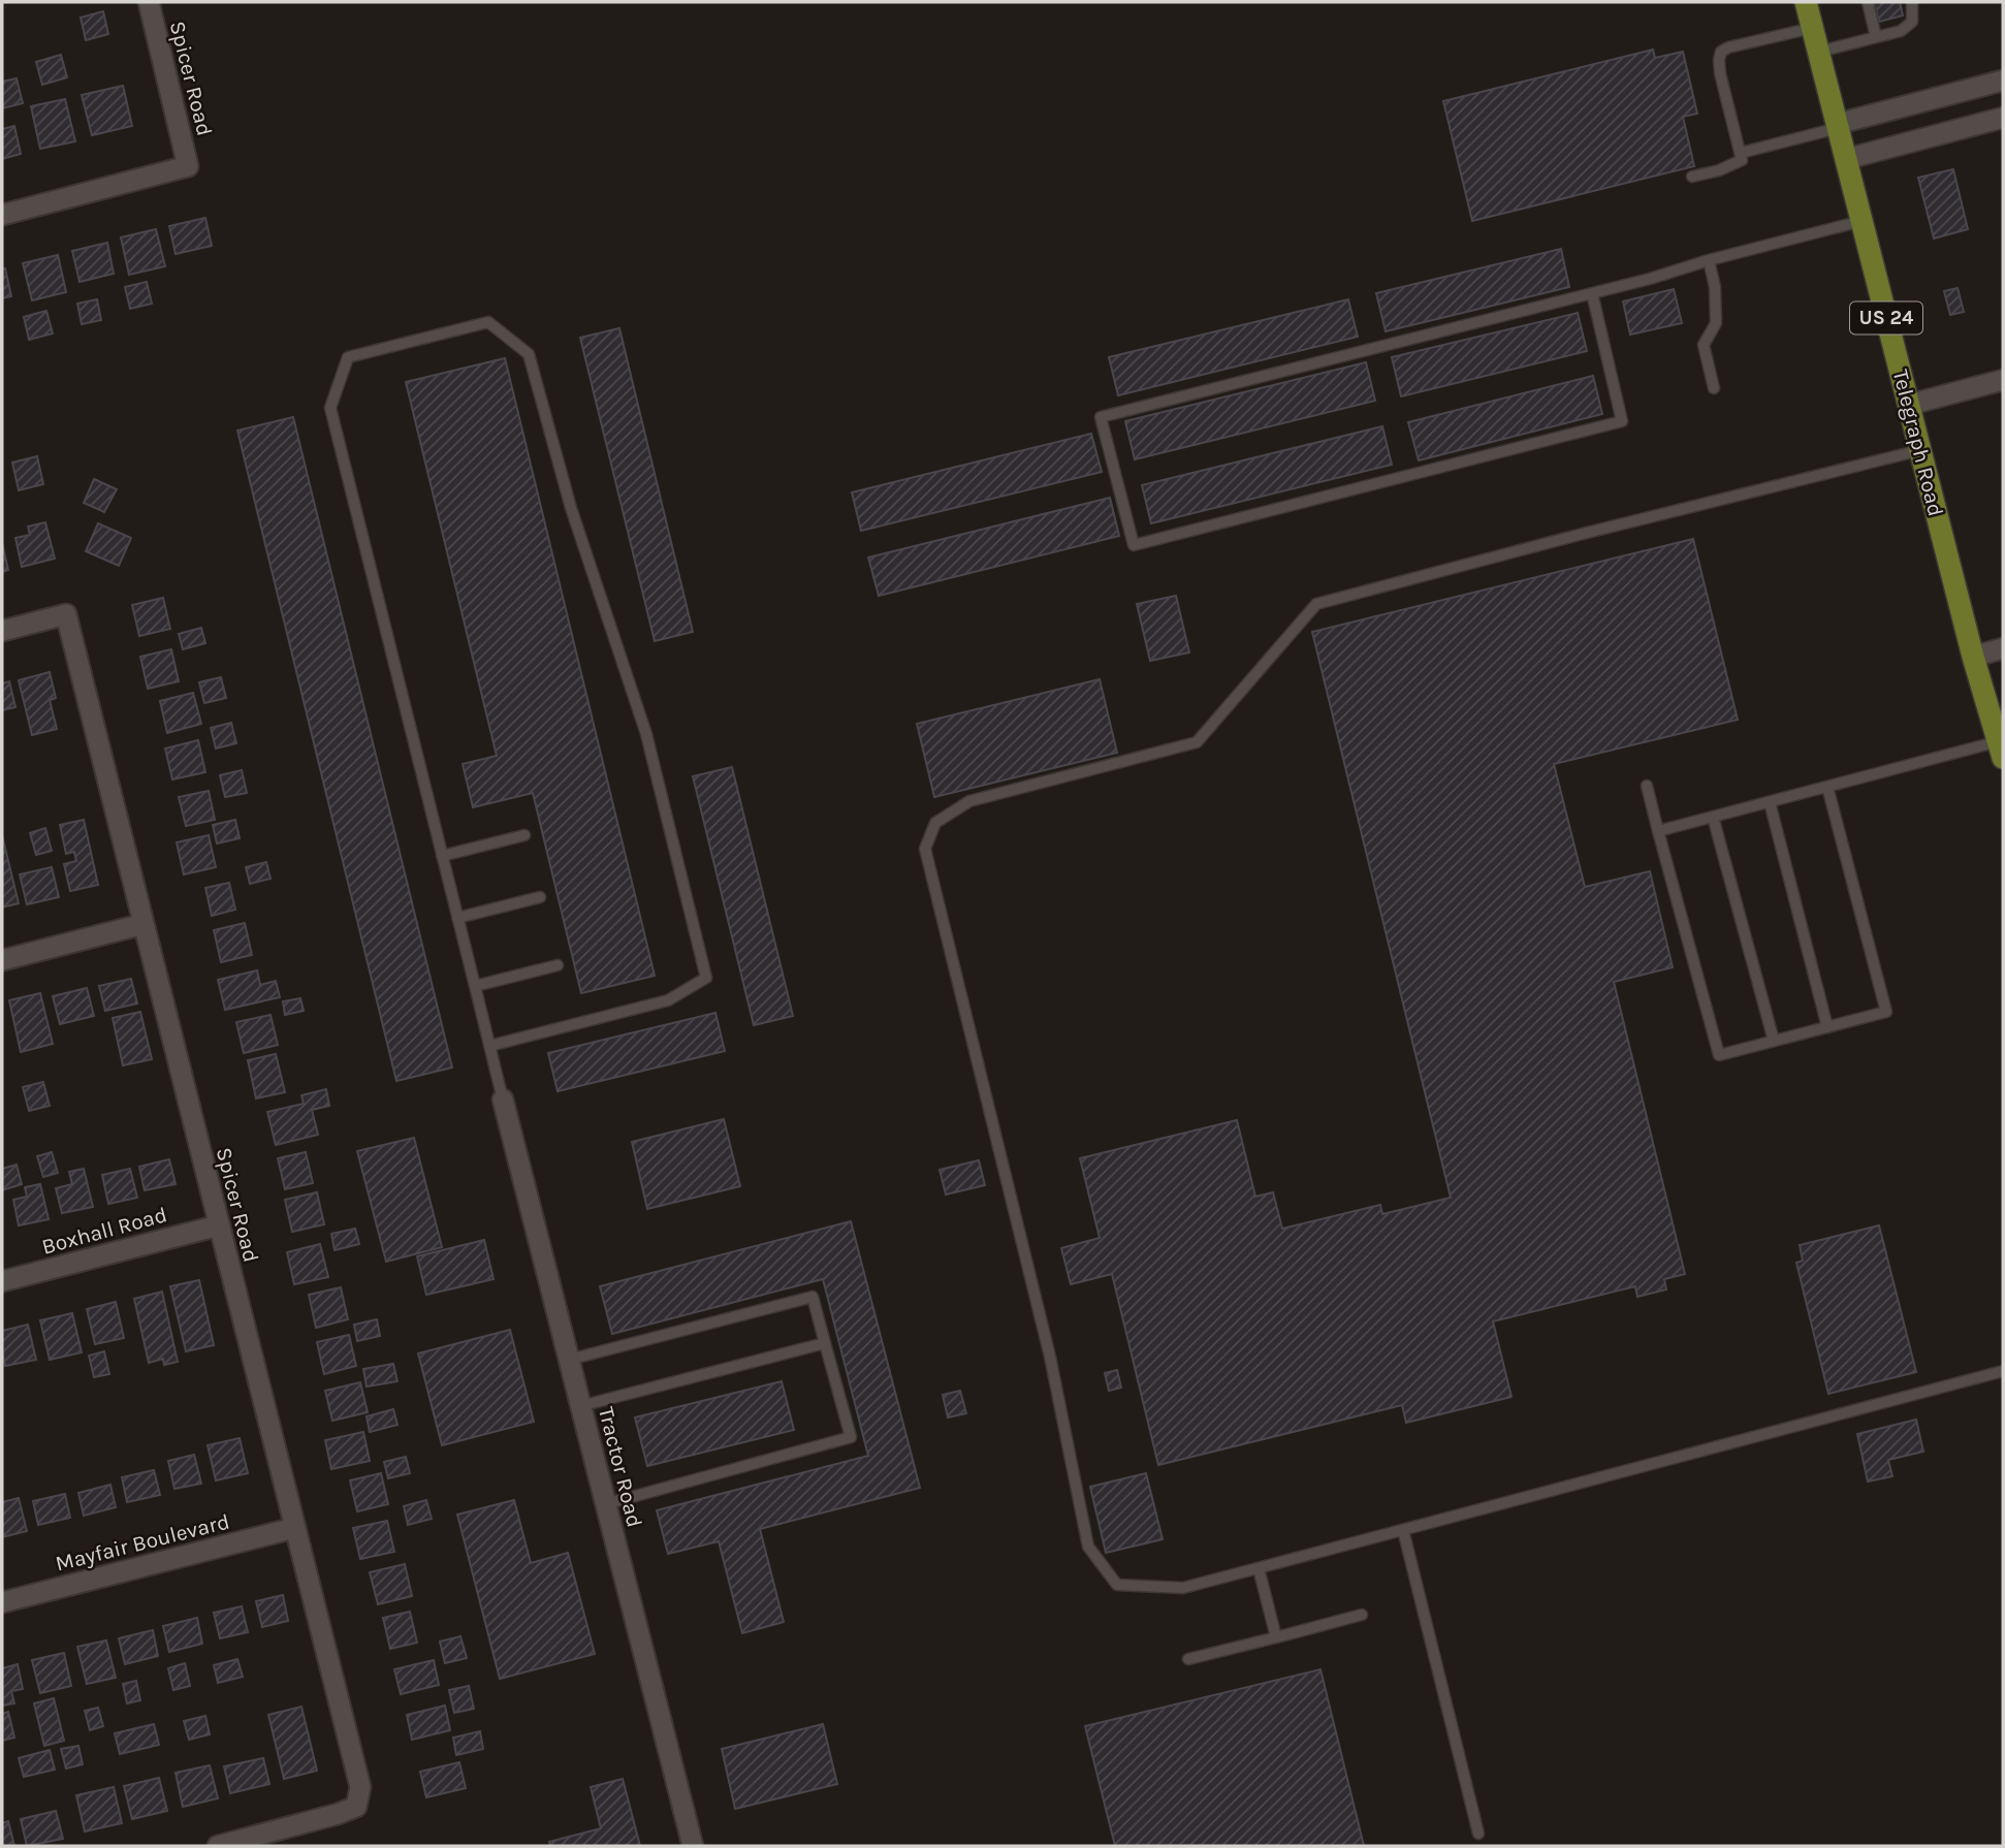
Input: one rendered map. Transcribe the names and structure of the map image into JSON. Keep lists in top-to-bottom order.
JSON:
{
  "streets": {
    "main road": ["US 24", "Telegraph Road"],
    "street": [
      "Spicer Road",
      "Boxhall Road",
      "Tractor Road",
      "Mayfair Boulevard"
    ]
  },
  "crossings": [
    ["Spicer Road", "Boxhall Road"],
    ["Spicer Road", "Mayfair Boulevard"]
  ]
}
